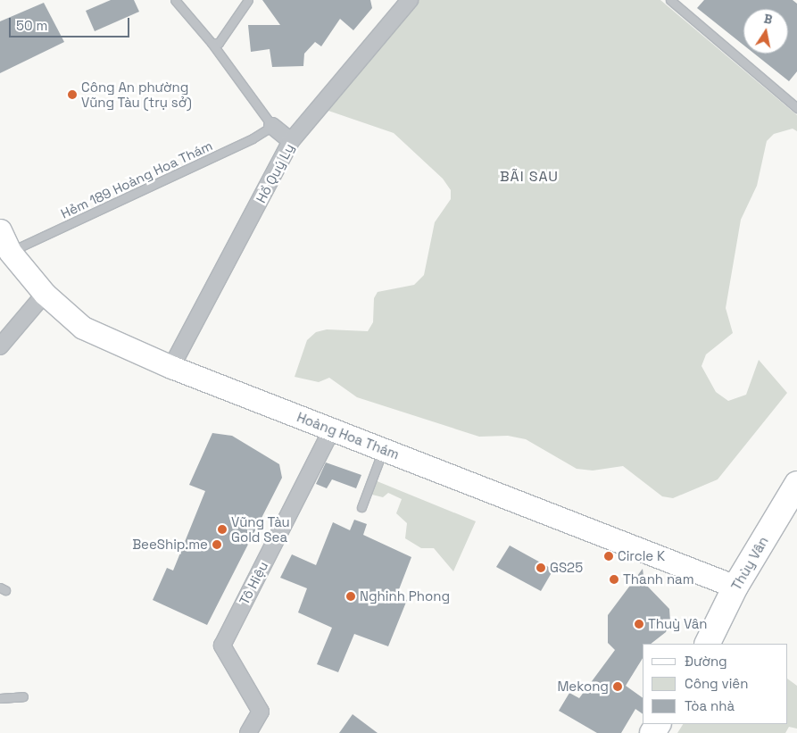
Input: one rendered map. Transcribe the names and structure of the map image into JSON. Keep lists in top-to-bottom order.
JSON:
{
  "streets": {
    "main road": ["Hoàng Hoa Thám", "Thùy Vân"],
    "street": ["Hồ Quý Ly", "Tô Hiệu"],
    "lane": ["Hẻm 189 Hoàng Hoa Thám"]
  },
  "crossings": [
    ["Hồ Quý Ly", "Hoàng Hoa Thám"],
    ["Hẻm 189 Hoàng Hoa Thám", "Hoàng Hoa Thám"],
    ["Hoàng Hoa Thám", "Thùy Vân"],
    ["Hoàng Hoa Thám", "Tô Hiệu"]
  ],
  "districts": ["BÃI SAU"],
  "places": [
    "Công An phường Vũng Tàu (trụ sở)",
    "Vũng Tàu Gold Sea",
    "BeeShip.me",
    "Circle K",
    "GS25",
    "Thanh nam",
    "Nghinh Phong",
    "Thuỳ Vân",
    "Mekong"
  ],
  "legend": ["Đường", "Công viên", "Tòa nhà"],
  "scale_bar": "50 m",
  "north": "top"
}
